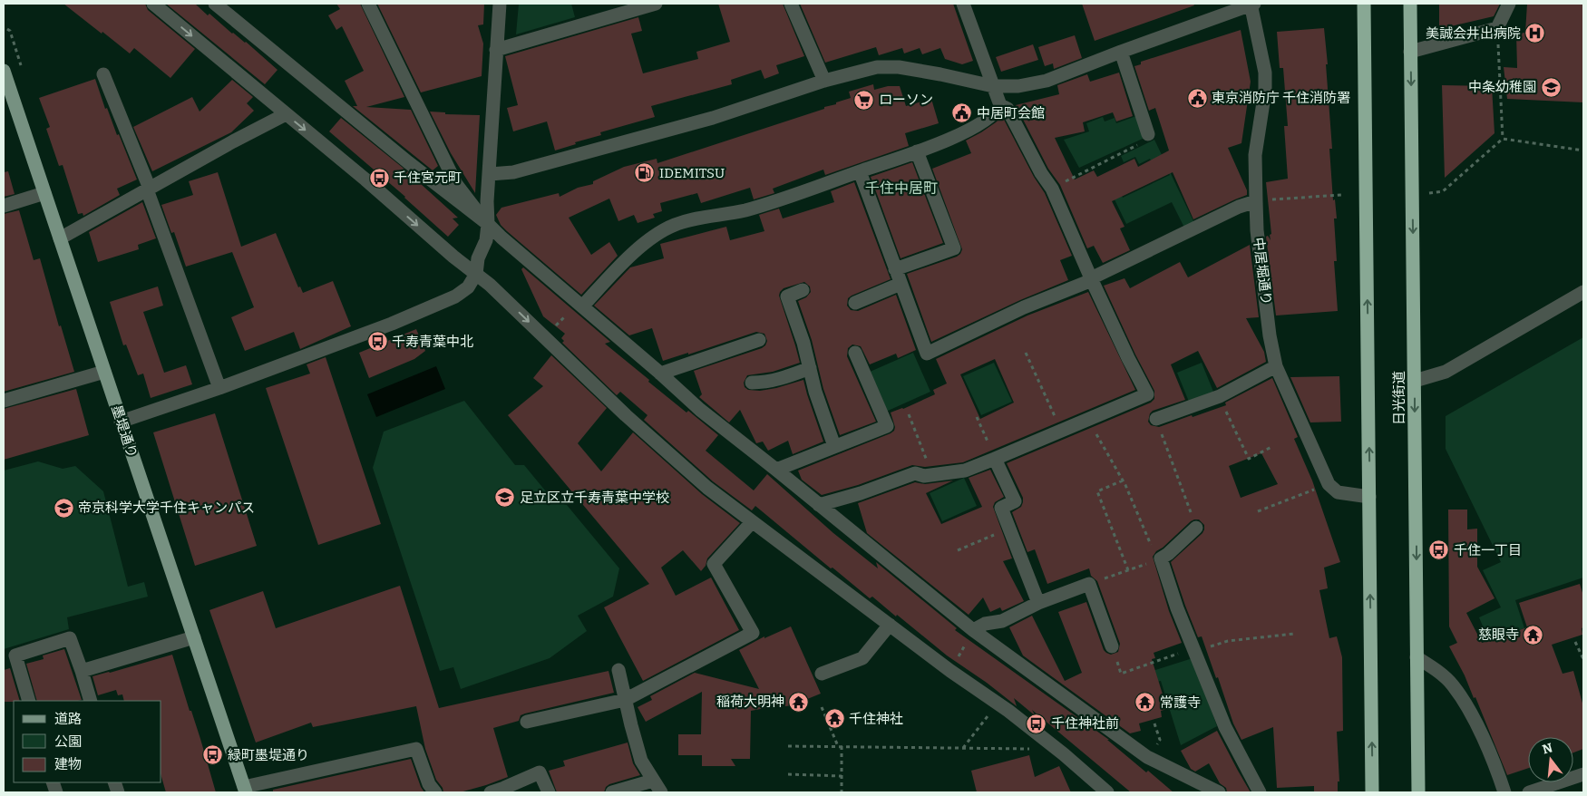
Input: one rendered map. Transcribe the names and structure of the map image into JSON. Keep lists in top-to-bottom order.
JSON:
{
  "streets": {
    "highway": ["日光街道"],
    "main road": ["墨堤通り"],
    "street": ["中居堀通り"]
  },
  "districts": ["千住中居町"],
  "places": {
    "hospital": ["美誠会井出病院"],
    "school or university": ["中条幼稚園", "足立区立千寿青葉中学校", "帝京科学大学千住キャンパス"],
    "public building": ["東京消防庁 千住消防署", "中居町会館"],
    "supermarket": ["ローソン"],
    "fuel station": ["IDEMITSU"],
    "bus stop": [
      "千住宮元町",
      "千寿青葉中北",
      "千住一丁目",
      "千住神社前",
      "緑町墨堤通り"
    ],
    "temple": [
      "慈眼寺",
      "稲荷大明神",
      "常護寺",
      "千住神社"
    ]
  },
  "legend": ["道路", "公園", "建物"],
  "north": "top"
}
